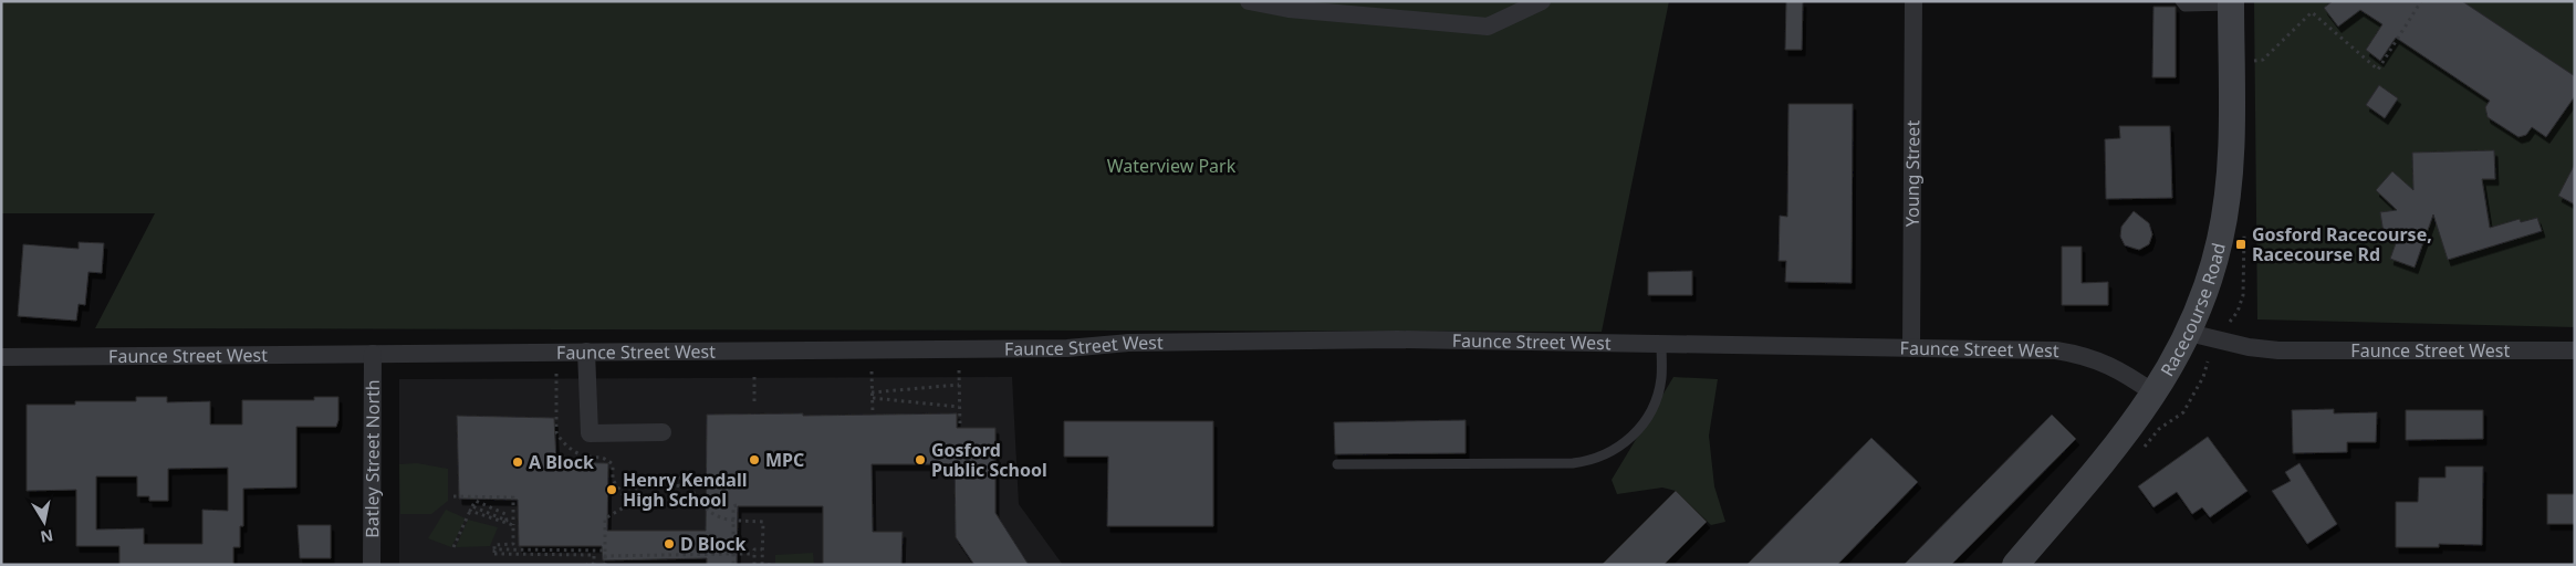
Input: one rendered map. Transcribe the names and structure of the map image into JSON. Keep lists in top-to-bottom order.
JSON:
{
  "streets": {
    "main road": ["Racecourse Road"],
    "street": ["Young Street", "Faunce Street West", "Batley Street North"]
  },
  "crossings": [
    ["Young Street", "Faunce Street West"],
    ["Racecourse Road", "Faunce Street West"],
    ["Faunce Street West", "Batley Street North"]
  ],
  "parks": ["Waterview Park"],
  "places": {
    "transit": ["Gosford Racecourse, Racecourse Rd"],
    "other": [
      "MPC",
      "Gosford Public School",
      "A Block",
      "Henry Kendall High School",
      "D Block"
    ]
  },
  "north": "bottom"
}
